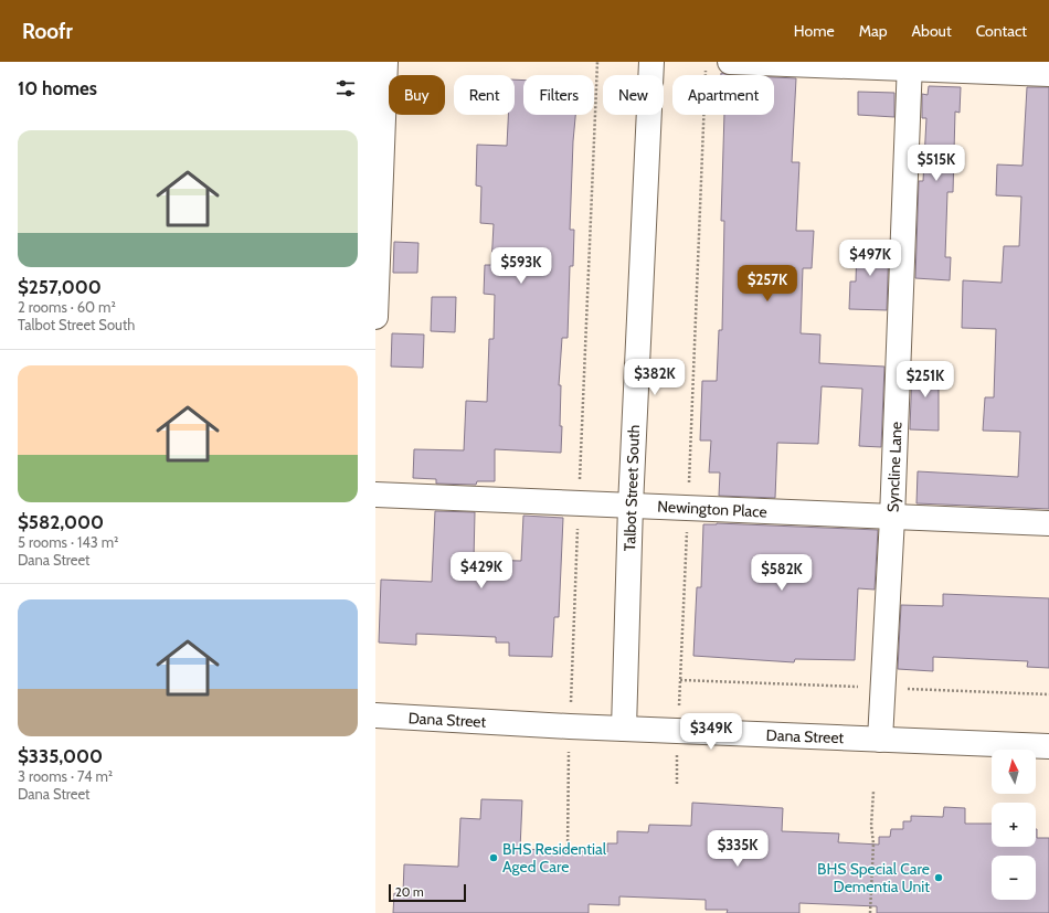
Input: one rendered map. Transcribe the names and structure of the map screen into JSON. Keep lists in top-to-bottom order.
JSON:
{
  "streets": {
    "street": [
      "Syncline Lane",
      "Talbot Street South",
      "Newington Place",
      "Dana Street"
    ]
  },
  "crossings": [
    ["Syncline Lane", "Newington Place"],
    ["Syncline Lane", "Dana Street"],
    ["Talbot Street South", "Newington Place"],
    ["Talbot Street South", "Dana Street"]
  ],
  "places": ["BHS Residential Aged Care", "BHS Special Care Dementia Unit"],
  "scale_bar": "20 m",
  "north": "top",
  "page": {
    "header": "Roofr",
    "nav": [
      "Home",
      "Map",
      "About",
      "Contact"
    ],
    "heading": "10 homes",
    "chip": [
      "Buy",
      "Rent",
      "Filters",
      "New",
      "Apartment"
    ],
    "list": [
      {
        "name": "$257,000",
        "note": "2 rooms · 60 m² · Talbot Street South"
      },
      {
        "name": "$582,000",
        "note": "5 rooms · 143 m² · Dana Street"
      },
      {
        "name": "$335,000",
        "note": "3 rooms · 74 m² · Dana Street"
      }
    ],
    "price": [
      "$515K",
      "$497K",
      "$593K",
      "$257K",
      "$382K",
      "$251K",
      "$429K",
      "$582K",
      "$349K",
      "$335K"
    ],
    "map_buttons": ["+", "−"],
    "scale": "20 m"
  }
}
